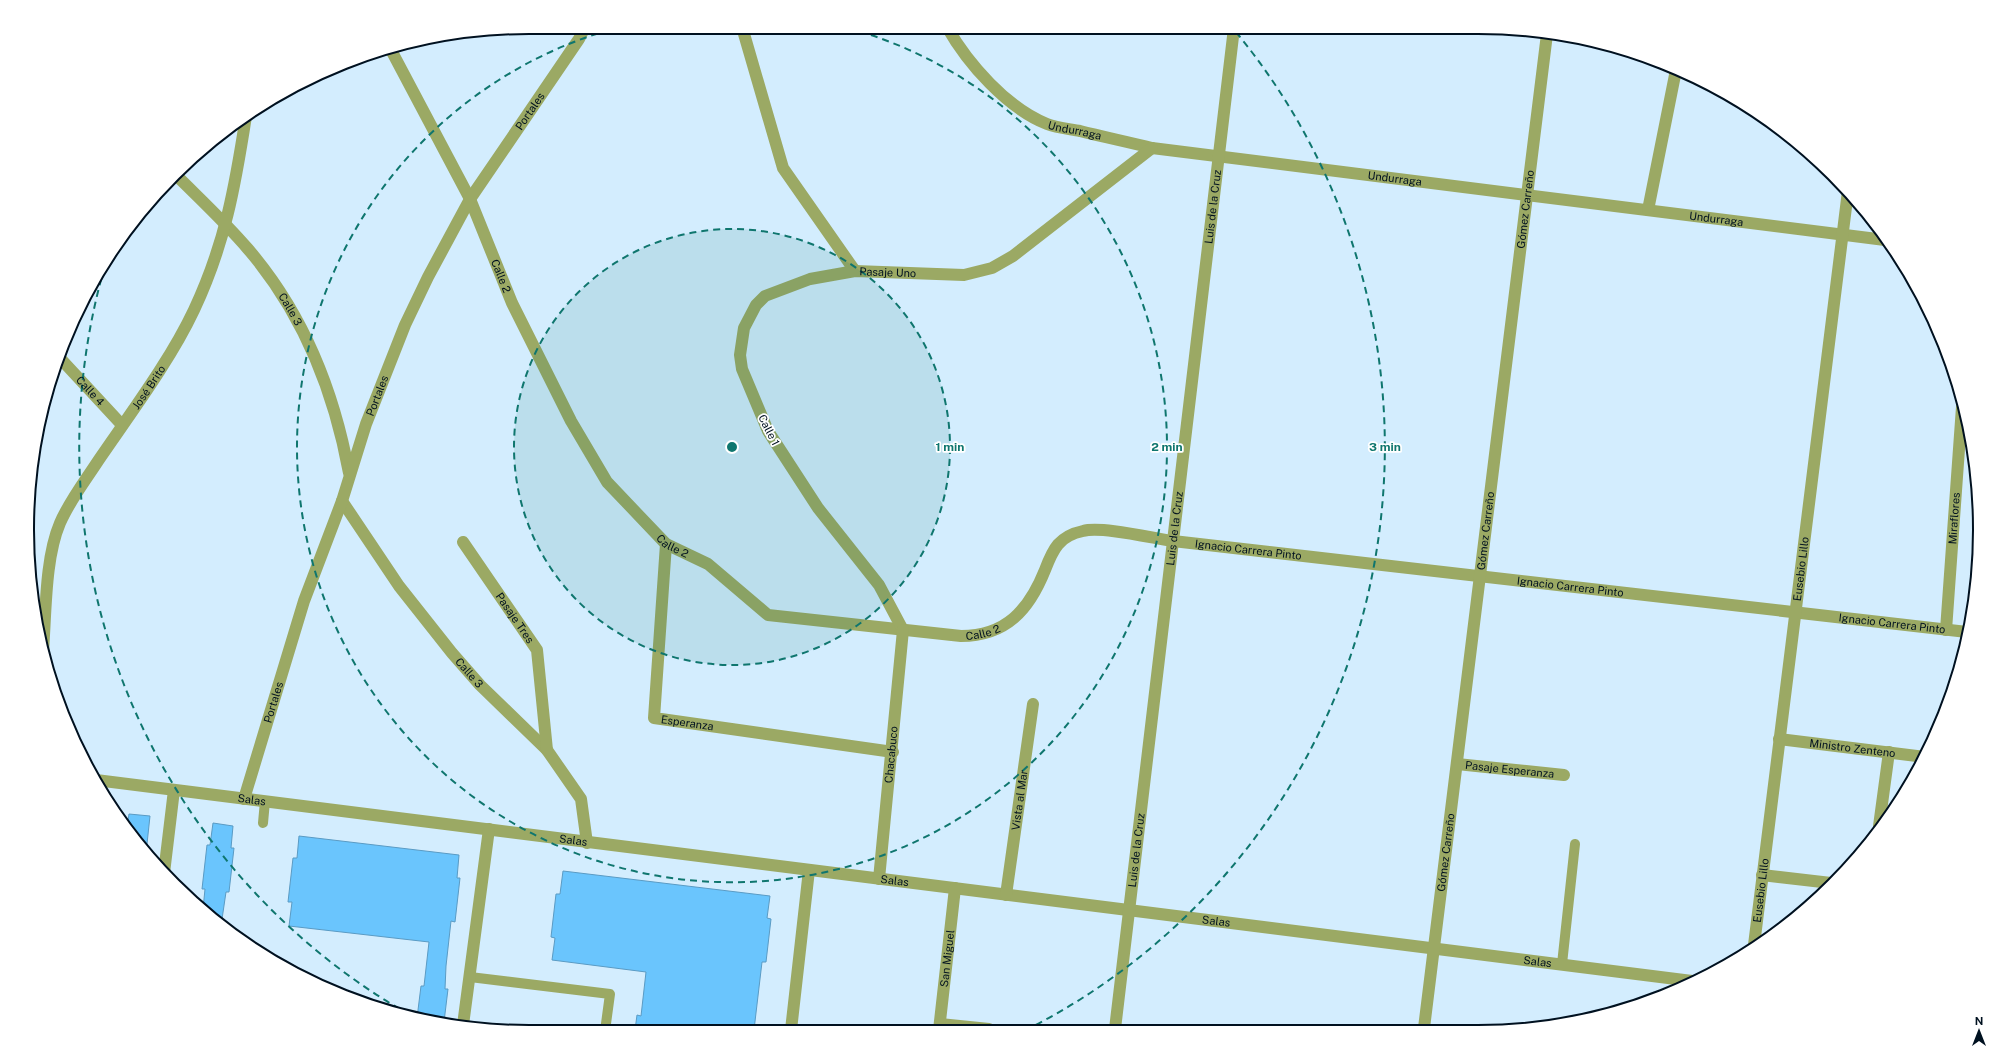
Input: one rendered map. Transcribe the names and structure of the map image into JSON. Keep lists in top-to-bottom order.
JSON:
{
  "streets": {
    "street": [
      "Portales",
      "Undurraga",
      "Luis de la Cruz",
      "Gómez Carreño",
      "Pasaje Uno",
      "Calle 2",
      "Calle 3",
      "José Brito",
      "Calle 4",
      "Calle 1",
      "Miraflores",
      "Ignacio Carrera Pinto",
      "Eusebio Lillo",
      "Pasaje Tres",
      "Esperanza",
      "Ministro Zenteno",
      "Chacabuco",
      "Pasaje Esperanza",
      "Salas",
      "Vista al Mar",
      "San Miguel"
    ]
  },
  "crossings": [
    ["Portales", "Calle 2"],
    ["Portales", "Calle 3"],
    ["Portales", "Salas"],
    ["Undurraga", "Luis de la Cruz"],
    ["Undurraga", "Gómez Carreño"],
    ["Undurraga", "Pasaje Uno"],
    ["Undurraga", "Eusebio Lillo"],
    ["Luis de la Cruz", "Calle 2"],
    ["Luis de la Cruz", "Ignacio Carrera Pinto"],
    ["Luis de la Cruz", "Salas"],
    ["Gómez Carreño", "Ignacio Carrera Pinto"],
    ["Gómez Carreño", "Pasaje Esperanza"],
    ["Gómez Carreño", "Salas"],
    ["Pasaje Uno", "Calle 1"],
    ["Calle 2", "Calle 1"],
    ["Calle 2", "Ignacio Carrera Pinto"],
    ["Calle 2", "Esperanza"],
    ["Calle 2", "Chacabuco"],
    ["Calle 3", "José Brito"],
    ["Calle 3", "Pasaje Tres"],
    ["Calle 3", "Salas"],
    ["José Brito", "Calle 4"],
    ["Calle 1", "Chacabuco"],
    ["Miraflores", "Ignacio Carrera Pinto"],
    ["Ignacio Carrera Pinto", "Eusebio Lillo"],
    ["Eusebio Lillo", "Ministro Zenteno"],
    ["Esperanza", "Chacabuco"],
    ["Chacabuco", "Salas"],
    ["Salas", "Vista al Mar"],
    ["Salas", "San Miguel"]
  ],
  "north": "top",
  "rings": ["1 min", "2 min", "3 min"]
}
